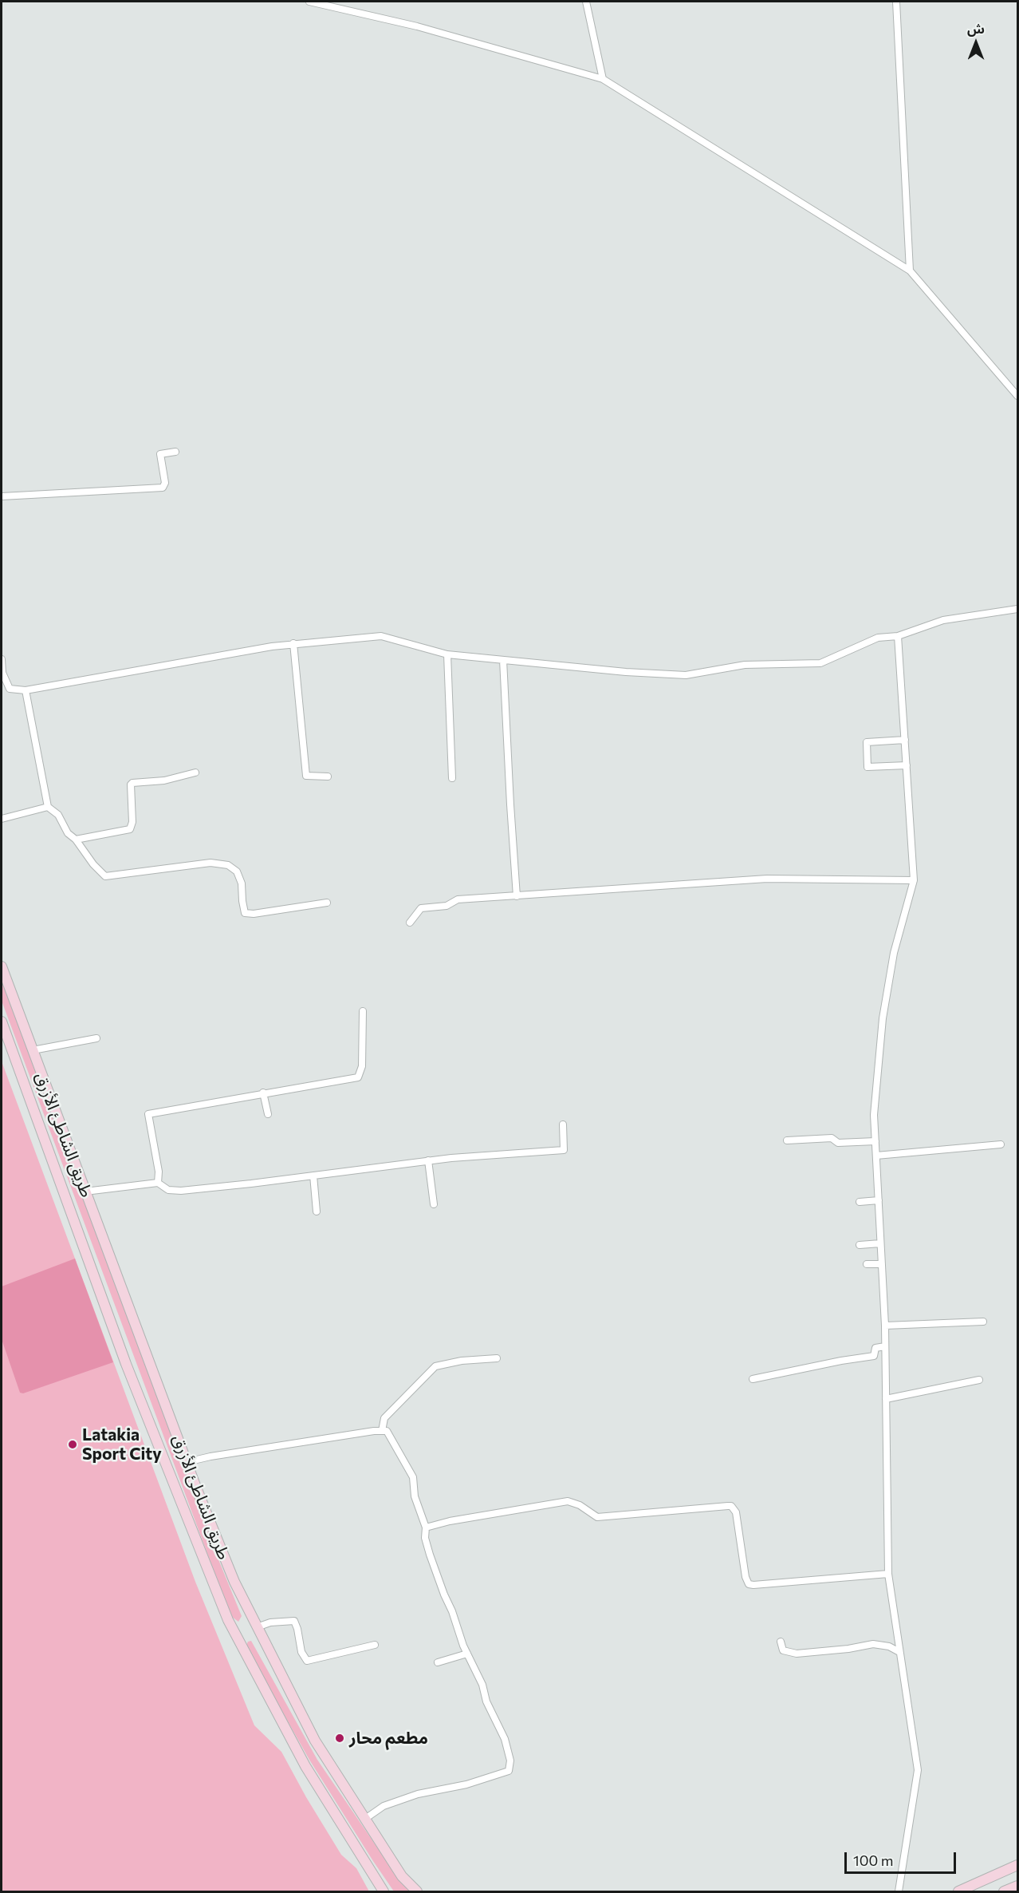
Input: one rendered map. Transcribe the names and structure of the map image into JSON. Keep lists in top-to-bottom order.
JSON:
{
  "streets": {
    "main road": ["طريق الشاطئ الأزرق"]
  },
  "places": ["Latakia Sport City", "مطعم محار"],
  "scale_bar": "100 m",
  "north": "top"
}
